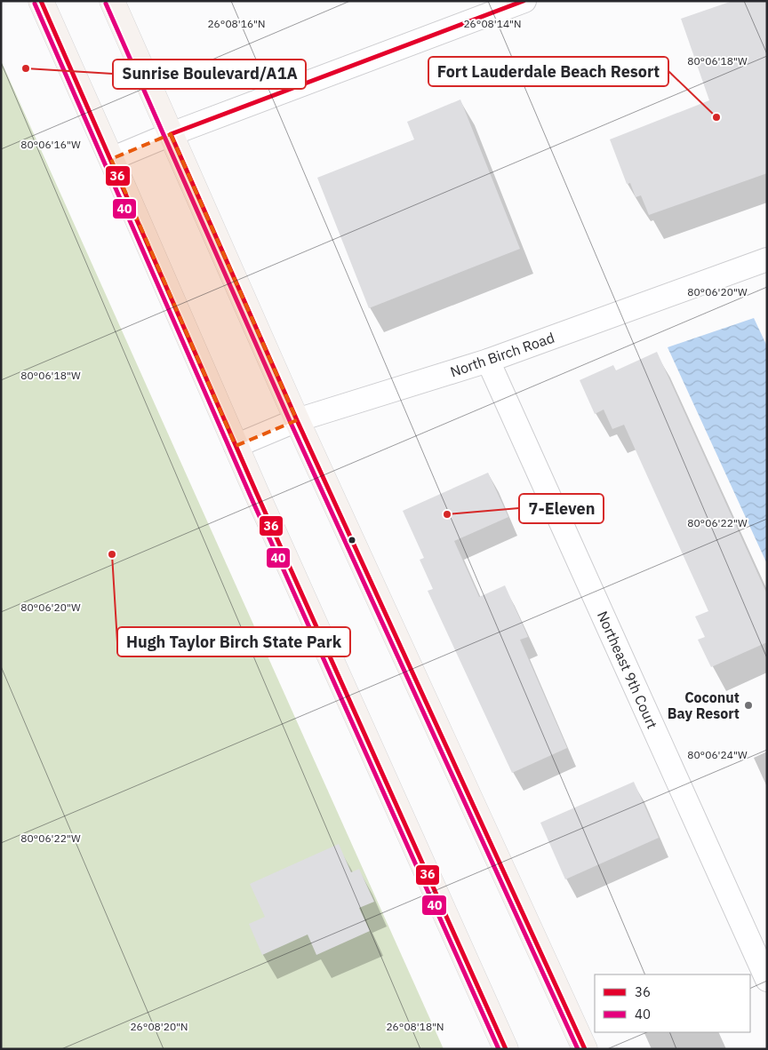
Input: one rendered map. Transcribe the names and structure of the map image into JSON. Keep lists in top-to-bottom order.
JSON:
{
  "streets": {
    "street": ["North Birch Road", "Northeast 9th Court"]
  },
  "crossings": [
    ["North Birch Road", "Northeast 9th Court"]
  ],
  "places": [
    "Sunrise Boulevard/A1A",
    "Fort Lauderdale Beach Resort",
    "7-Eleven",
    "Hugh Taylor Birch State Park",
    "Coconut Bay Resort"
  ],
  "lines": ["transit line 36", "transit line 40"],
  "legend": ["36", "40"],
  "coordinates": [
    "26°08'16\"N",
    "26°08'14\"N",
    "80°06'18\"W",
    "80°06'16\"W",
    "80°06'20\"W",
    "80°06'22\"W",
    "80°06'24\"W",
    "26°08'20\"N",
    "26°08'18\"N"
  ]
}
